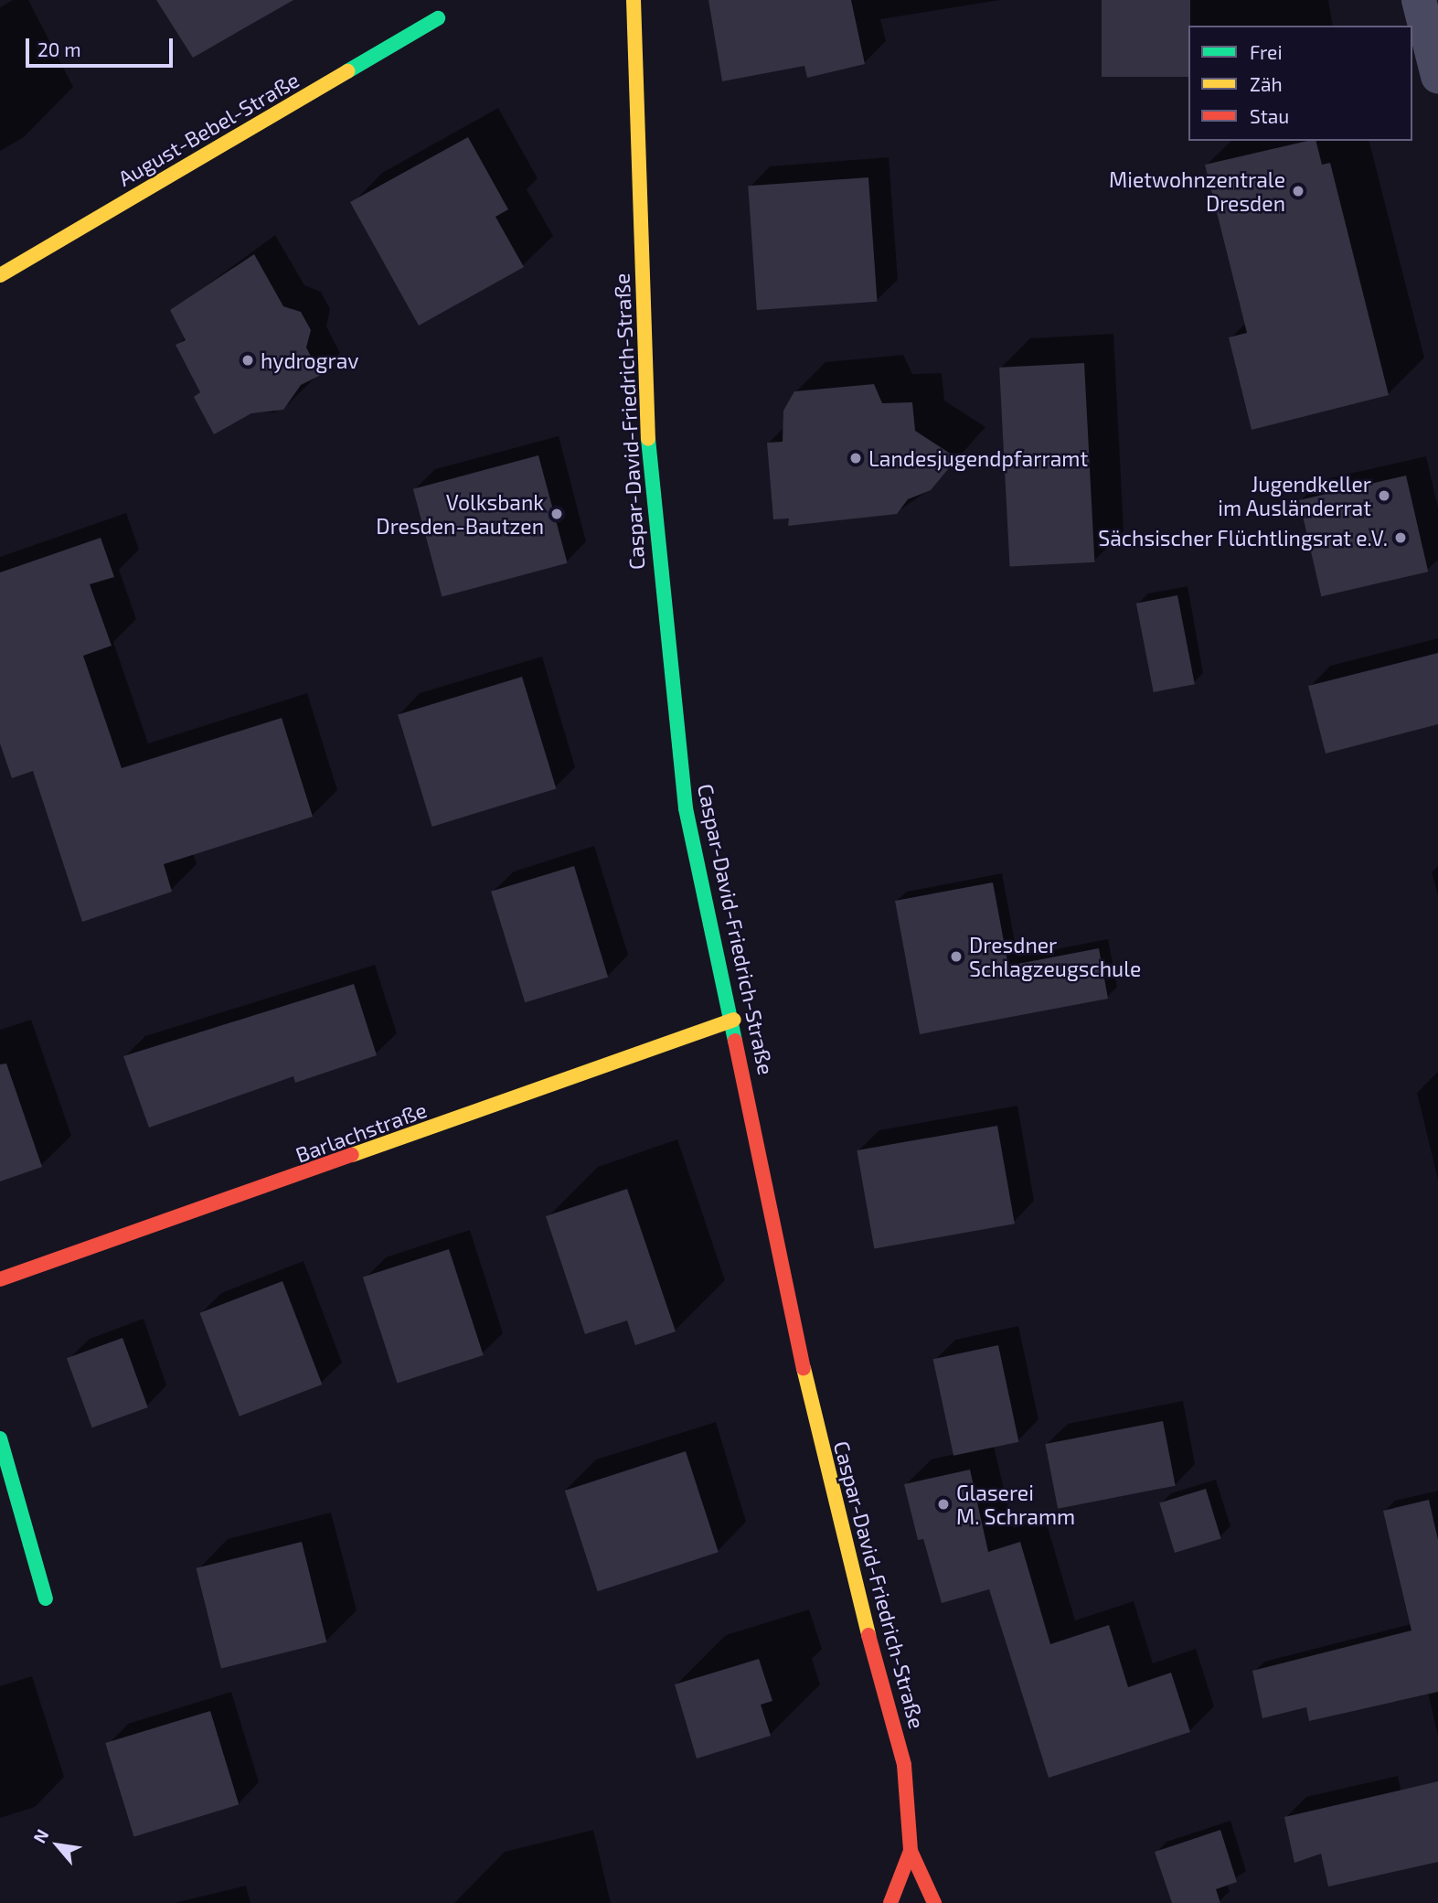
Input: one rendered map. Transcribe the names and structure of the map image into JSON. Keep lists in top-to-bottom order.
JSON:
{
  "streets": {
    "street": ["August-Bebel-Straße", "Caspar-David-Friedrich-Straße", "Barlachstraße"]
  },
  "crossings": [
    ["Caspar-David-Friedrich-Straße", "Barlachstraße"]
  ],
  "places": [
    "Mietwohnzentrale Dresden",
    "hydrograv",
    "Landesjugendpfarramt",
    "Jugendkeller im Ausländerrat",
    "Volksbank Dresden-Bautzen",
    "Sächsischer Flüchtlingsrat e.V.",
    "Dresdner Schlagzeugschule",
    "Glaserei M. Schramm"
  ],
  "legend": ["Frei", "Zäh", "Stau"],
  "scale_bar": "20 m",
  "north": "top left"
}
